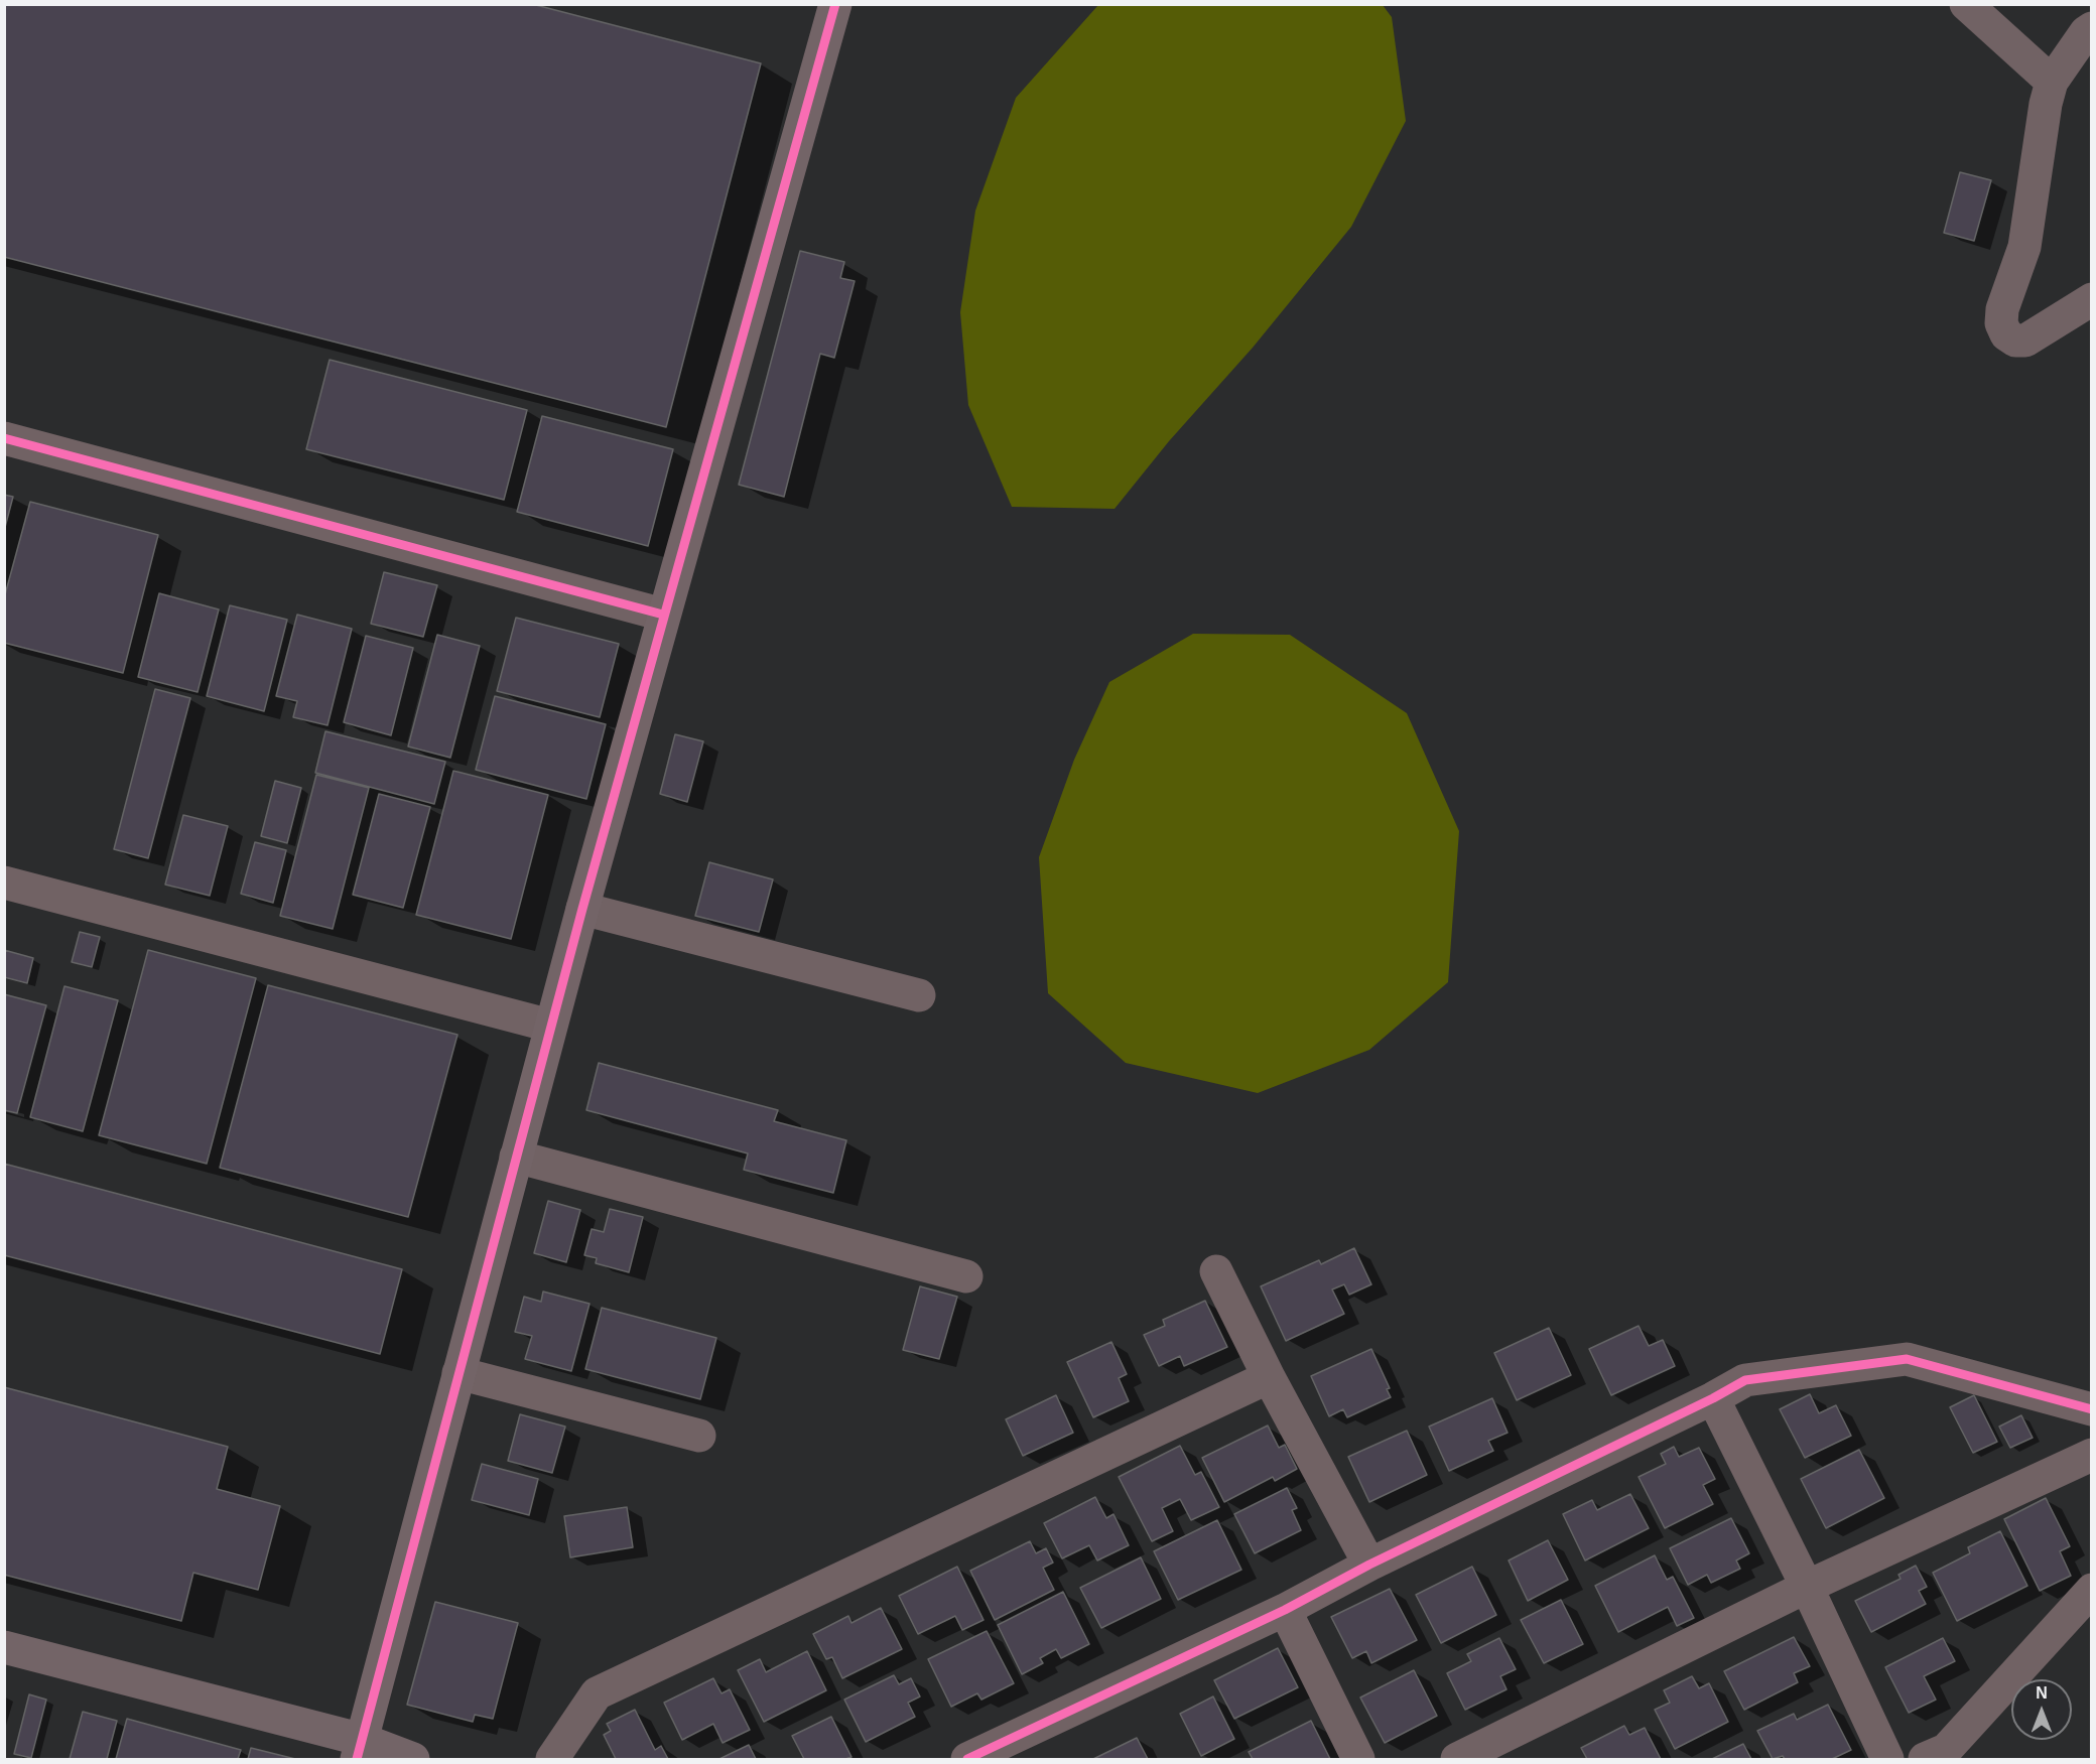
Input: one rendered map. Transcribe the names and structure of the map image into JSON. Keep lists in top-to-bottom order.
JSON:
{
  "north": "top"
}
